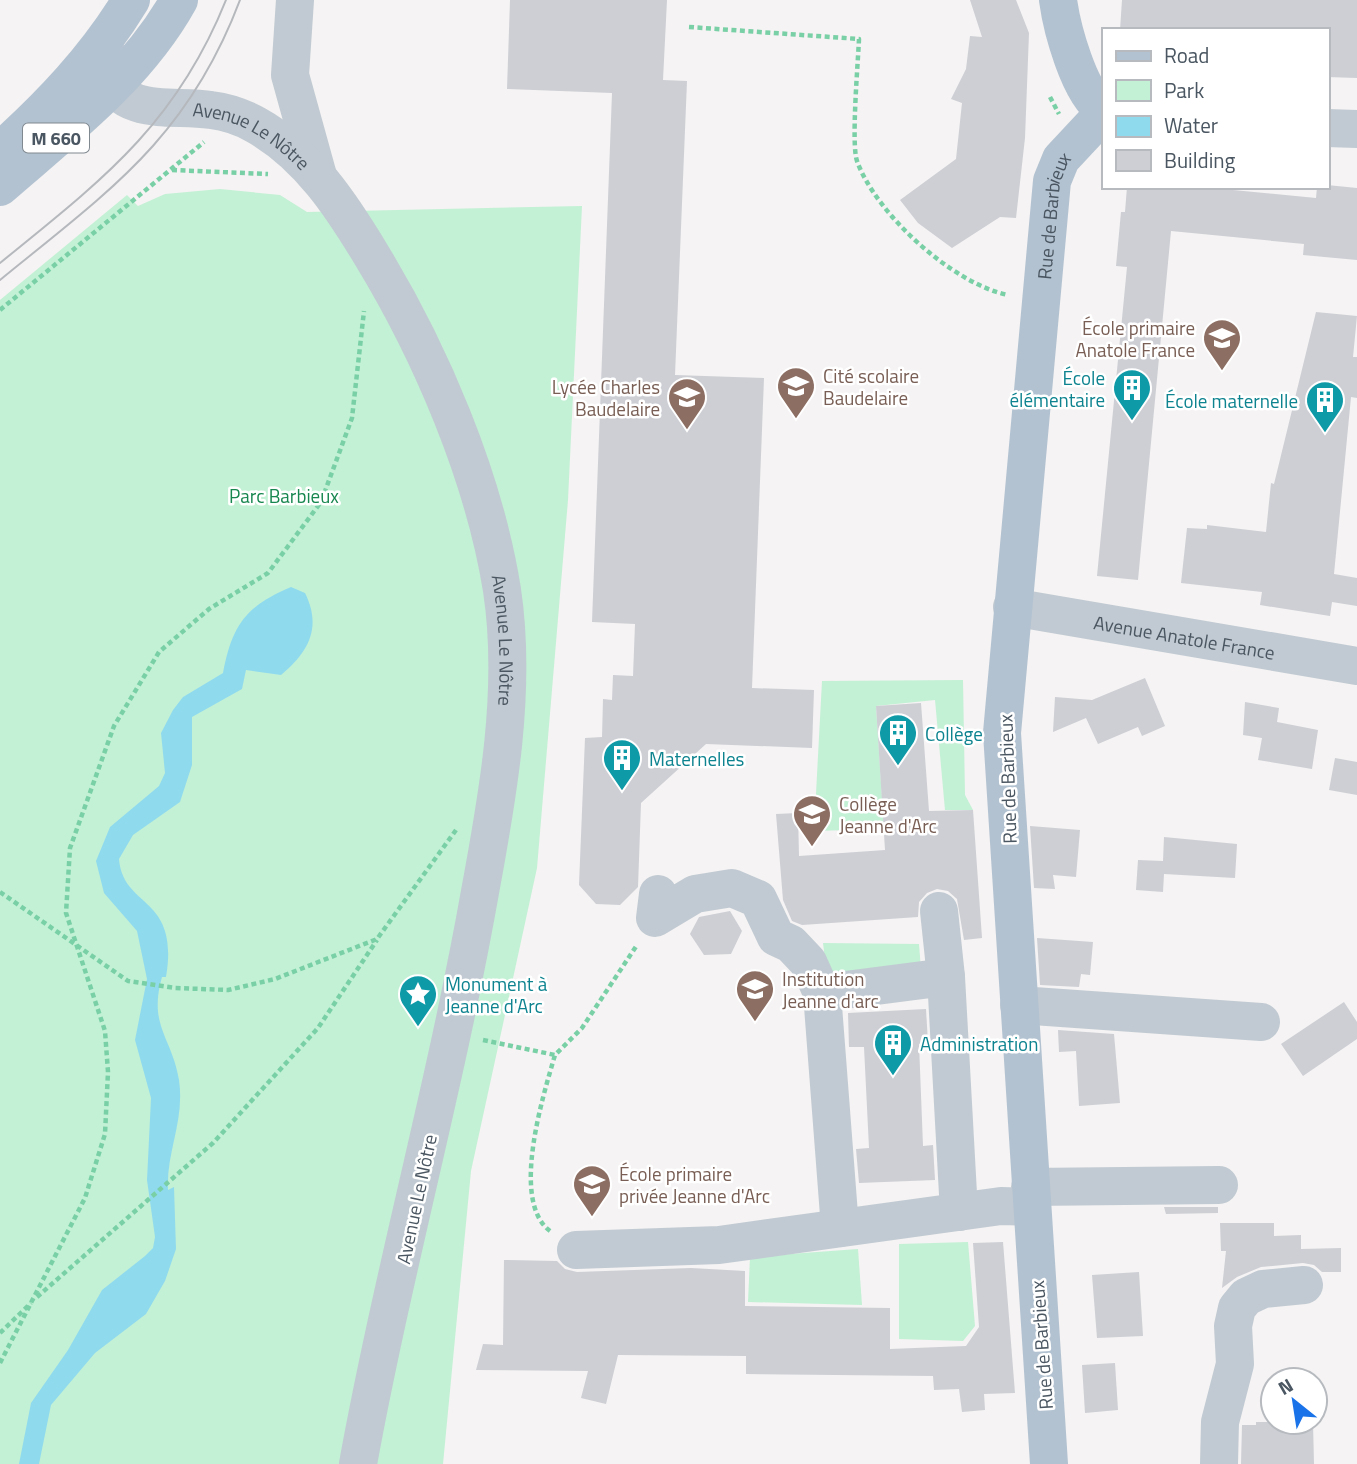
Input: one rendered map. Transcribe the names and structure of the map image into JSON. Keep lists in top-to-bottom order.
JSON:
{
  "streets": {
    "main road": ["M 660", "Rue de Barbieux"],
    "street": ["Avenue Le Nôtre", "Avenue Anatole France"]
  },
  "crossings": [
    ["M 660", "Avenue Le Nôtre"],
    ["Rue de Barbieux", "Avenue Anatole France"]
  ],
  "parks": ["Parc Barbieux"],
  "places": {
    "school or university": [
      "École primaire Anatole France",
      "Cité scolaire Baudelaire",
      "Lycée Charles Baudelaire",
      "Collège Jeanne d'Arc",
      "Institution Jeanne d'arc",
      "École primaire privée Jeanne d'Arc"
    ],
    "building": [
      "École élémentaire",
      "École maternelle",
      "Collège",
      "Maternelles",
      "Administration"
    ],
    "place": ["Monument à Jeanne d'Arc"]
  },
  "legend": [
    "Road",
    "Park",
    "Water",
    "Building"
  ],
  "north": "top left"
}
